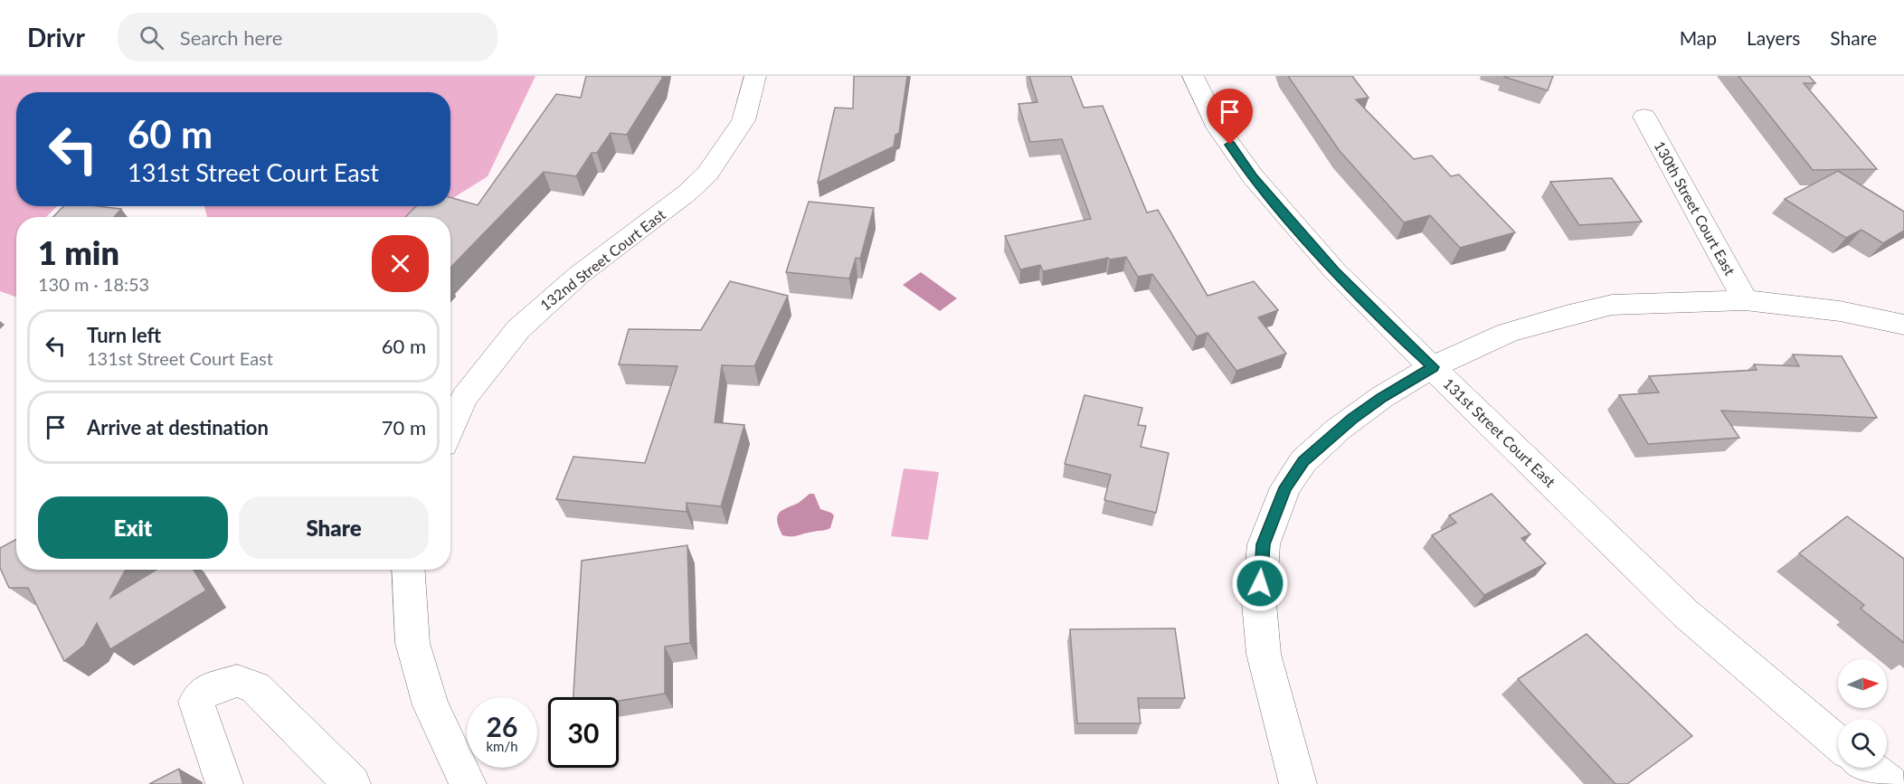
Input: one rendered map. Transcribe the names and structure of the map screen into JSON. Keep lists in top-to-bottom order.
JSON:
{
  "streets": {
    "street": ["130th Street Court East", "132nd Street Court East", "131st Street Court East"]
  },
  "north": "right",
  "page": {
    "header": "Drivr",
    "search": "Search here",
    "nav": ["Map", "Layers", "Share"],
    "turn": ["60 m", "131st Street Court East"],
    "heading": ["1 min", "130 m · 18:53"],
    "list": [
      {
        "name": "Turn left",
        "note": "131st Street Court East",
        "value": "60 m"
      },
      {
        "name": "Arrive at destination",
        "value": "70 m"
      }
    ],
    "buttons": ["Exit", "Share"],
    "speed": "26 km/h",
    "limit": "30"
  }
}
